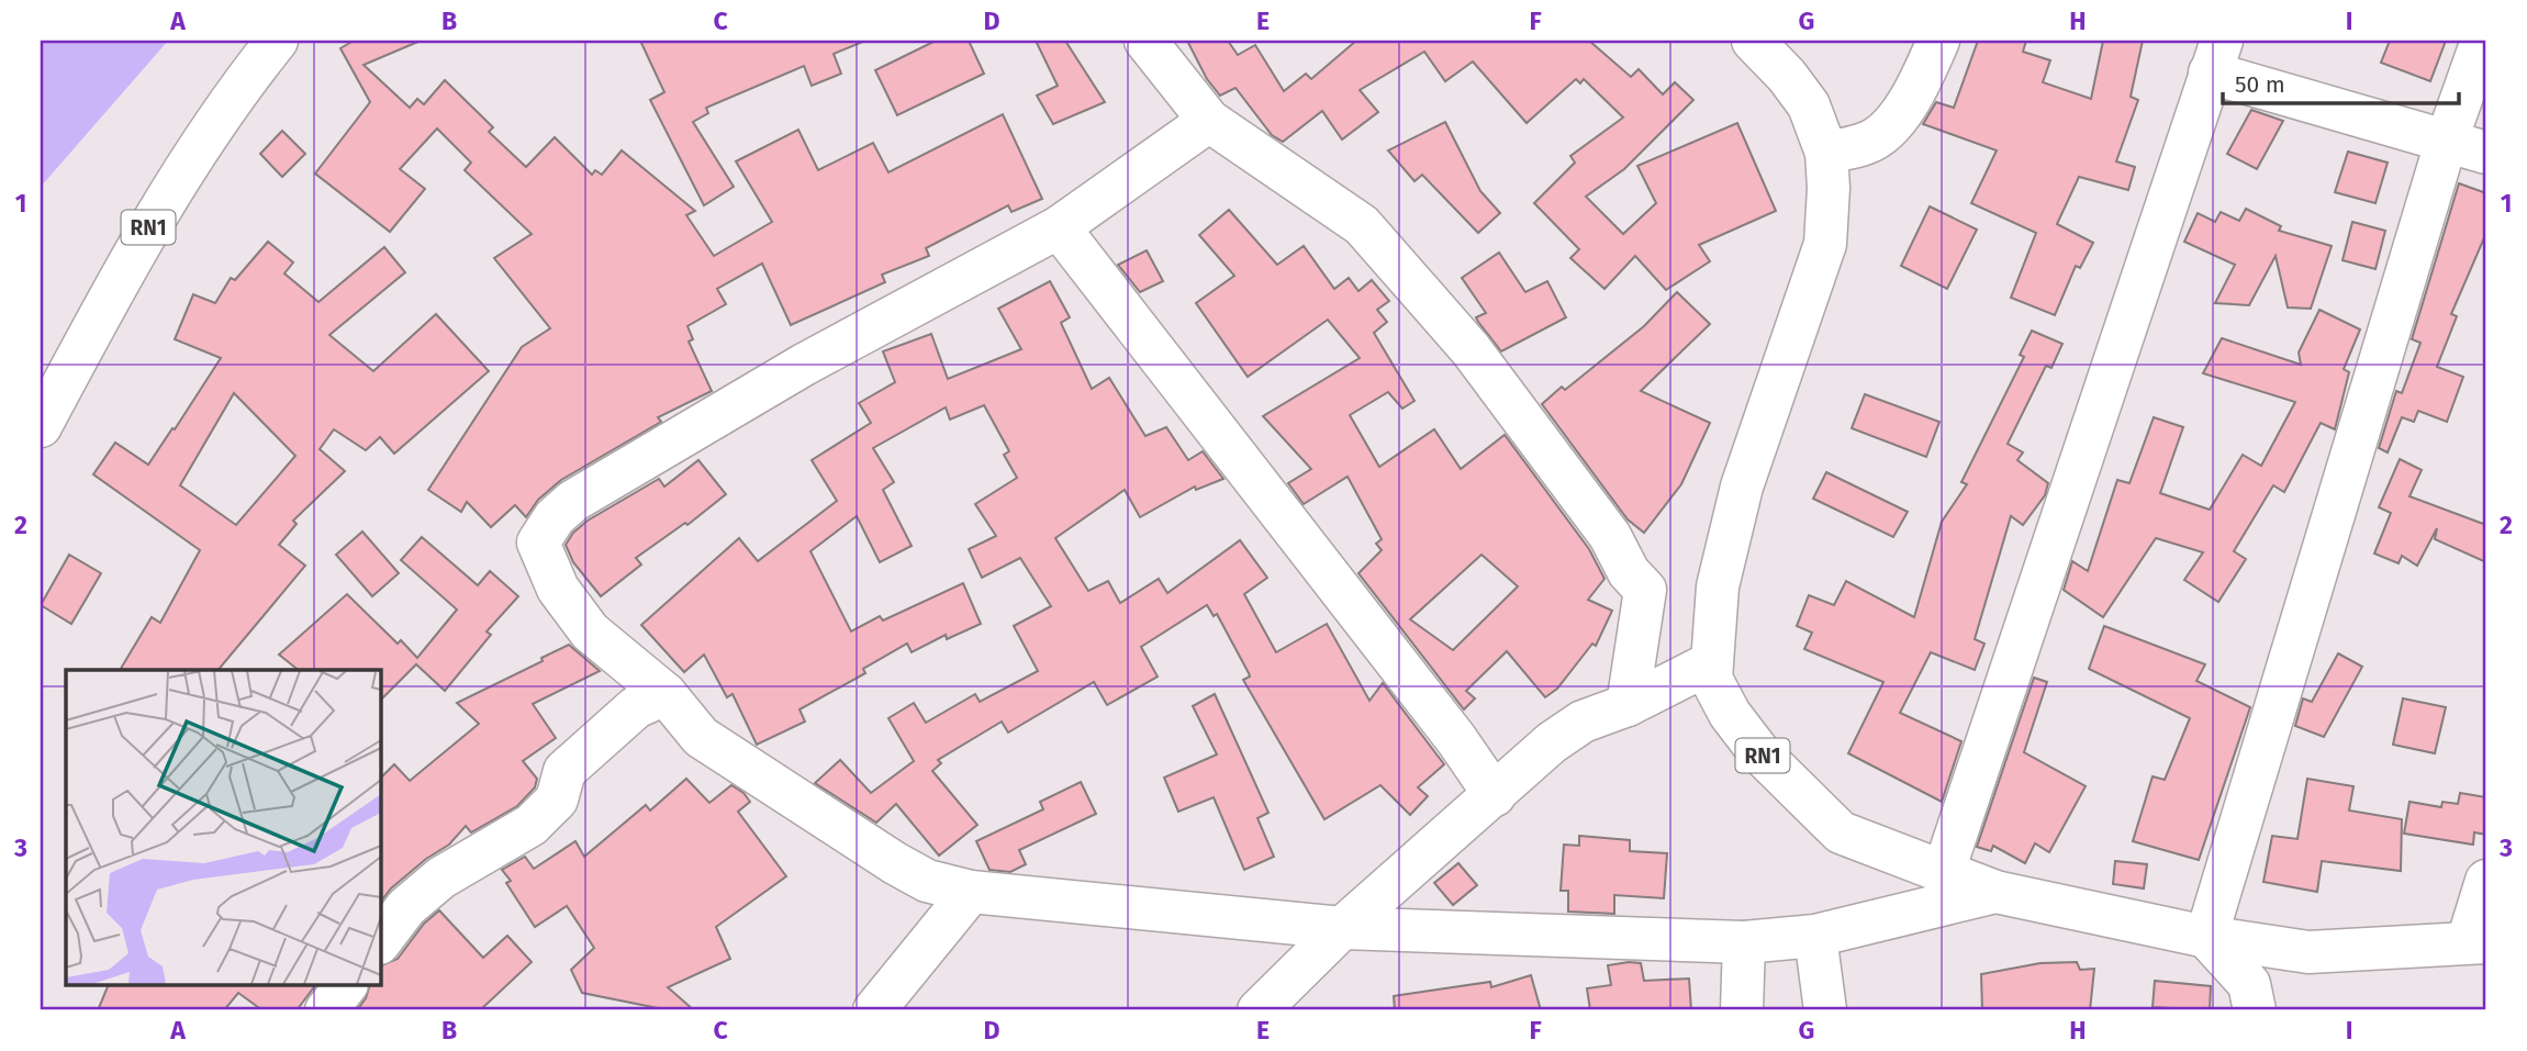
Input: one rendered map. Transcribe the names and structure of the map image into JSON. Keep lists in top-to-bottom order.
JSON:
{
  "streets": {
    "main road": ["RN1"]
  },
  "scale_bar": "50 m",
  "grid": {
    "columns": [
      "A",
      "B",
      "C",
      "D",
      "E",
      "F",
      "G",
      "H",
      "I"
    ],
    "rows": ["1", "2", "3"]
  }
}
